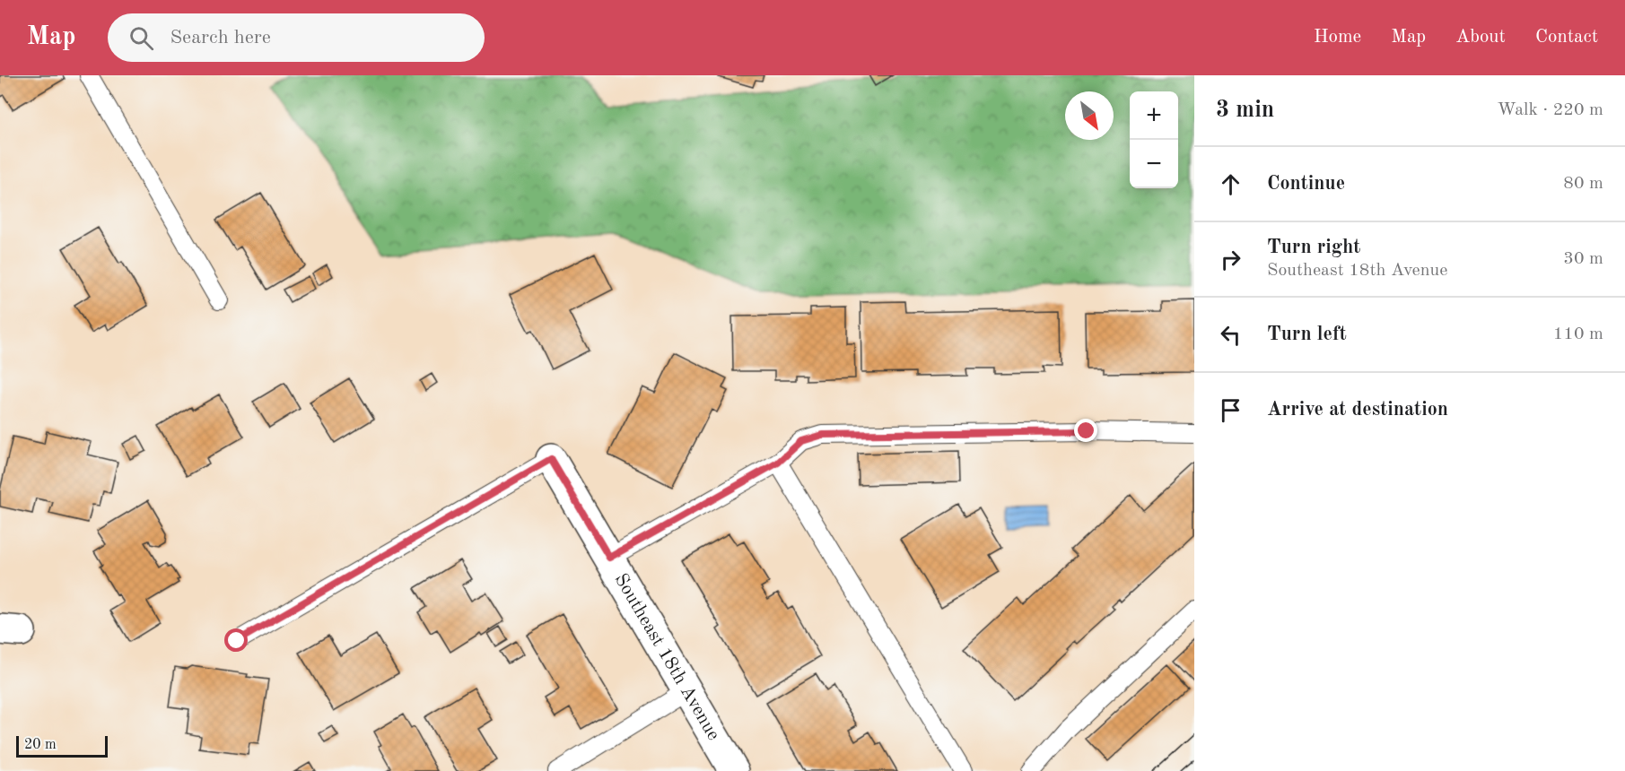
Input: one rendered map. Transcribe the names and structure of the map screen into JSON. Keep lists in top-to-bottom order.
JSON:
{
  "streets": {
    "street": ["Southeast 18th Avenue"]
  },
  "scale_bar": "20 m",
  "north": "bottom right",
  "page": {
    "header": "Map",
    "search": "Search here",
    "nav": [
      "Home",
      "Map",
      "About",
      "Contact"
    ],
    "heading": ["3 min", "Walk · 220 m"],
    "map_buttons": ["+", "−"],
    "list": [
      ["Continue", "80 m"],
      ["Turn right", "Southeast 18th Avenue", "30 m"],
      ["Turn left", "110 m"],
      "Arrive at destination"
    ],
    "scale": "20 m"
  }
}
